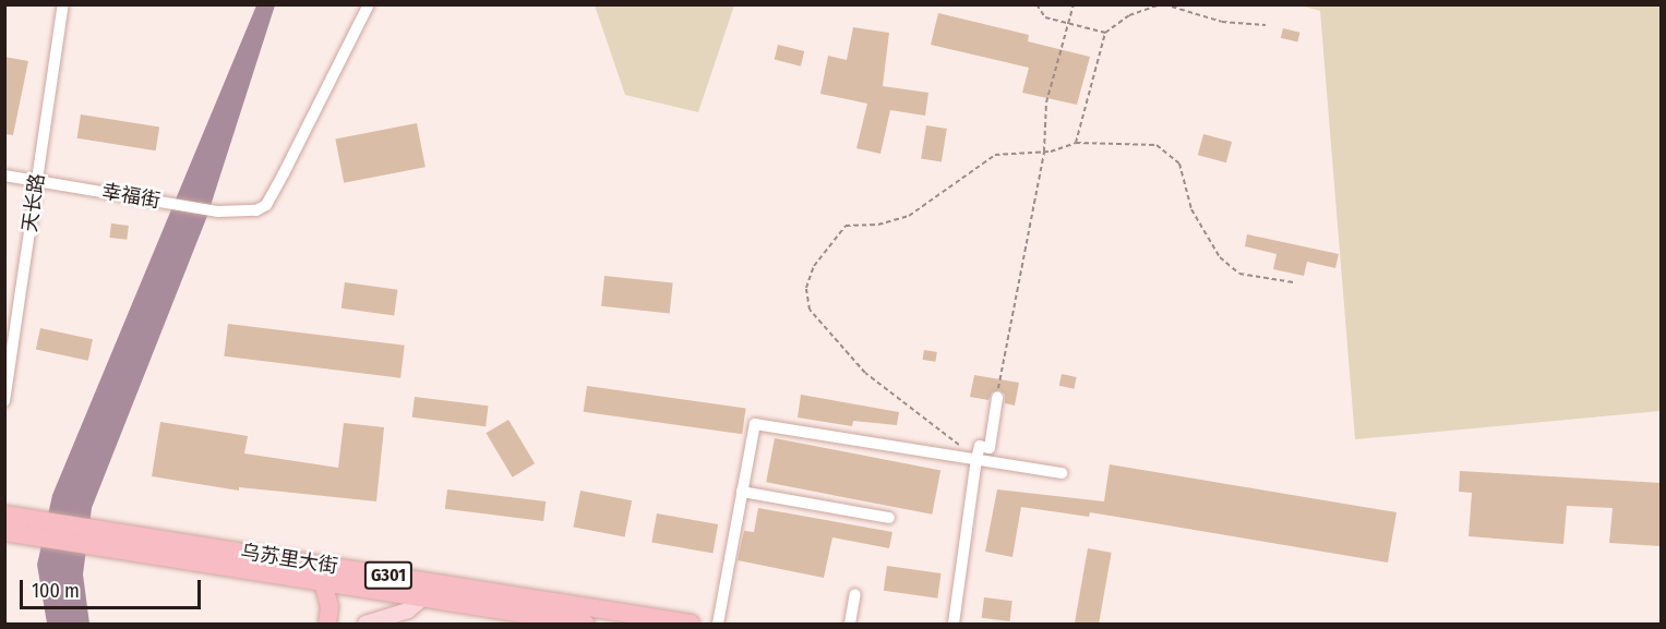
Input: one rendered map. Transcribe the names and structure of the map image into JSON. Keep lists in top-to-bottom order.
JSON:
{
  "streets": {
    "highway": ["乌苏里大街", "G301"],
    "street": ["幸福街", "天长路"]
  },
  "crossings": [
    ["幸福街", "天长路"]
  ],
  "scale_bar": "100 m"
}
